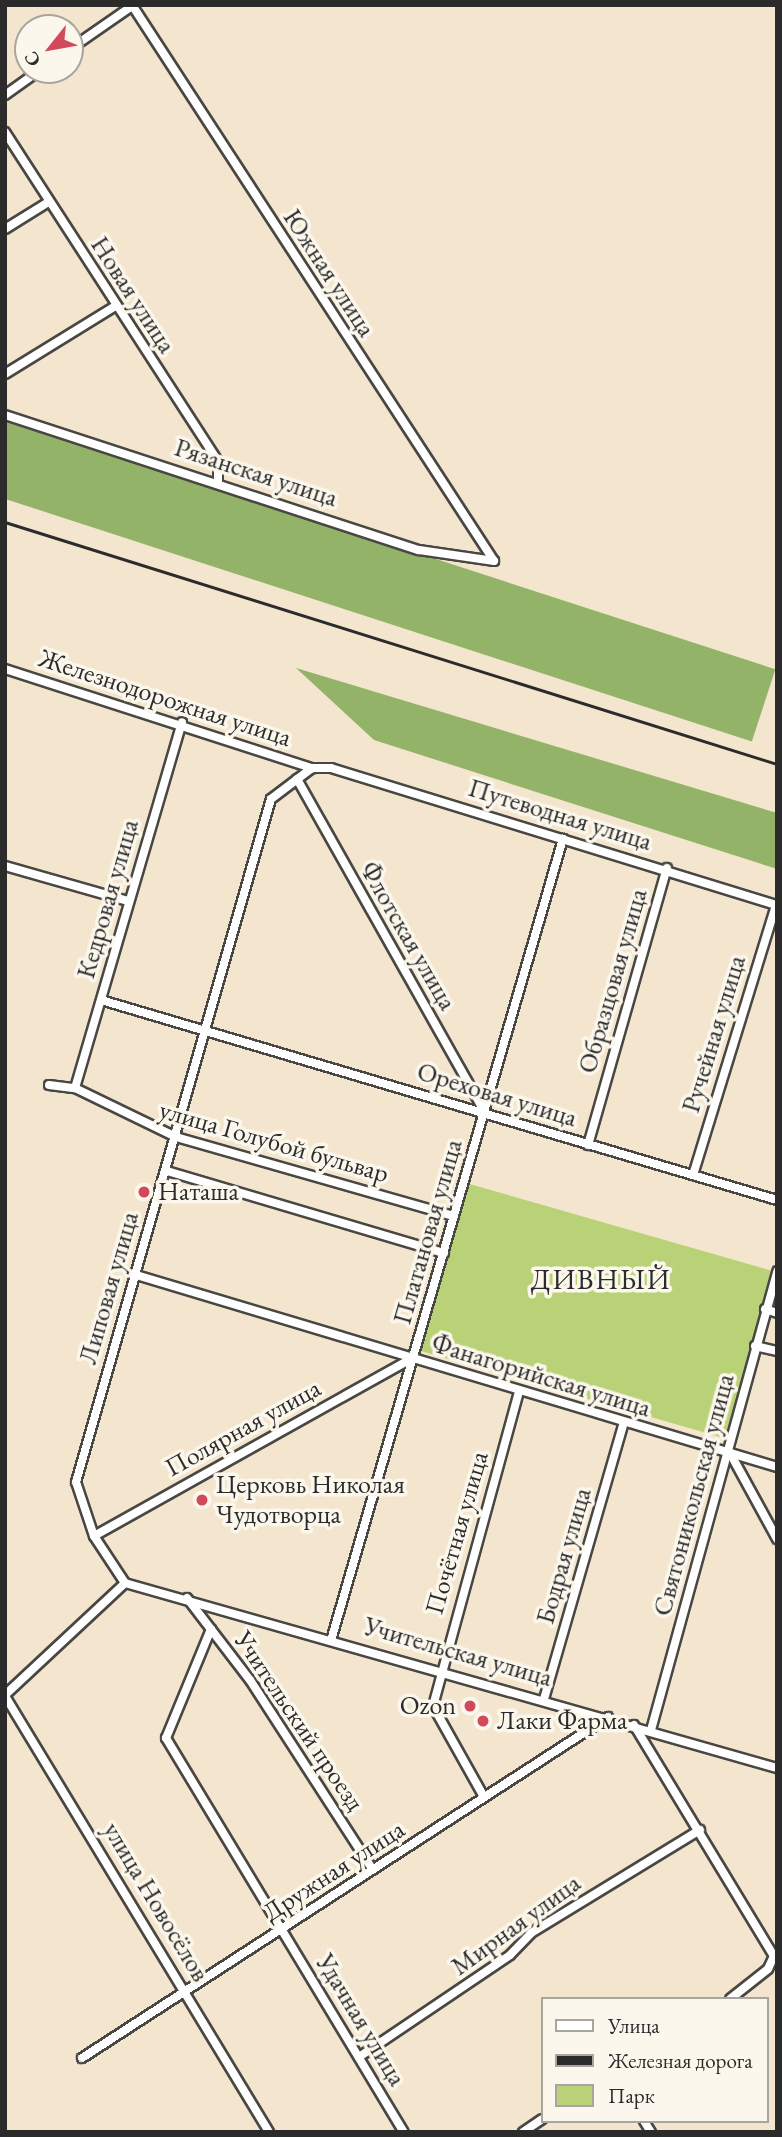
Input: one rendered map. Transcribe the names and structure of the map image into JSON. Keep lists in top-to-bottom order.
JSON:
{
  "streets": {
    "street": [
      "Южная улица",
      "Новая улица",
      "Рязанская улица",
      "Железнодорожная улица",
      "Путеводная улица",
      "Кедровая улица",
      "Флотская улица",
      "Образцовая улица",
      "Ручейная улица",
      "Ореховая улица",
      "улица Голубой бульвар",
      "Платановая улица",
      "Липовая улица",
      "Фанагорийская улица",
      "Полярная улица",
      "Святоникольская улица",
      "Почётная улица",
      "Бодрая улица",
      "Учительская улица",
      "Учительский проезд",
      "Дружная улица",
      "улица Новосёлов",
      "Мирная улица",
      "Удачная улица"
    ]
  },
  "crossings": [
    ["Южная улица", "Рязанская улица"],
    ["Новая улица", "Рязанская улица"],
    ["Железнодорожная улица", "Путеводная улица"],
    ["Железнодорожная улица", "Кедровая улица"],
    ["Путеводная улица", "Образцовая улица"],
    ["Путеводная улица", "Ручейная улица"],
    ["Путеводная улица", "Платановая улица"],
    ["Кедровая улица", "Ореховая улица"],
    ["Кедровая улица", "улица Голубой бульвар"],
    ["Флотская улица", "Ореховая улица"],
    ["Флотская улица", "Платановая улица"],
    ["Флотская улица", "Липовая улица"],
    ["Образцовая улица", "Ореховая улица"],
    ["Ручейная улица", "Ореховая улица"],
    ["Ореховая улица", "Платановая улица"],
    ["Ореховая улица", "Липовая улица"],
    ["улица Голубой бульвар", "Платановая улица"],
    ["улица Голубой бульвар", "Липовая улица"],
    ["Платановая улица", "Фанагорийская улица"],
    ["Платановая улица", "Полярная улица"],
    ["Платановая улица", "Учительская улица"],
    ["Липовая улица", "Фанагорийская улица"],
    ["Липовая улица", "Полярная улица"],
    ["Липовая улица", "Учительская улица"],
    ["Фанагорийская улица", "Полярная улица"],
    ["Фанагорийская улица", "Святоникольская улица"],
    ["Фанагорийская улица", "Почётная улица"],
    ["Фанагорийская улица", "Бодрая улица"],
    ["Святоникольская улица", "Учительская улица"],
    ["Почётная улица", "Учительская улица"],
    ["Почётная улица", "Дружная улица"],
    ["Бодрая улица", "Учительская улица"],
    ["Учительская улица", "Учительский проезд"],
    ["Учительская улица", "Дружная улица"],
    ["Учительский проезд", "Дружная улица"],
    ["Учительский проезд", "Удачная улица"],
    ["Дружная улица", "улица Новосёлов"],
    ["Дружная улица", "Удачная улица"],
    ["Мирная улица", "Удачная улица"]
  ],
  "districts": ["ДИВНЫЙ"],
  "places": [
    "Наташа",
    "Церковь Николая Чудотворца",
    "Ozon",
    "Лаки Фарма"
  ],
  "legend": ["Улица", "Железная дорога", "Парк"],
  "north": "bottom left"
}
